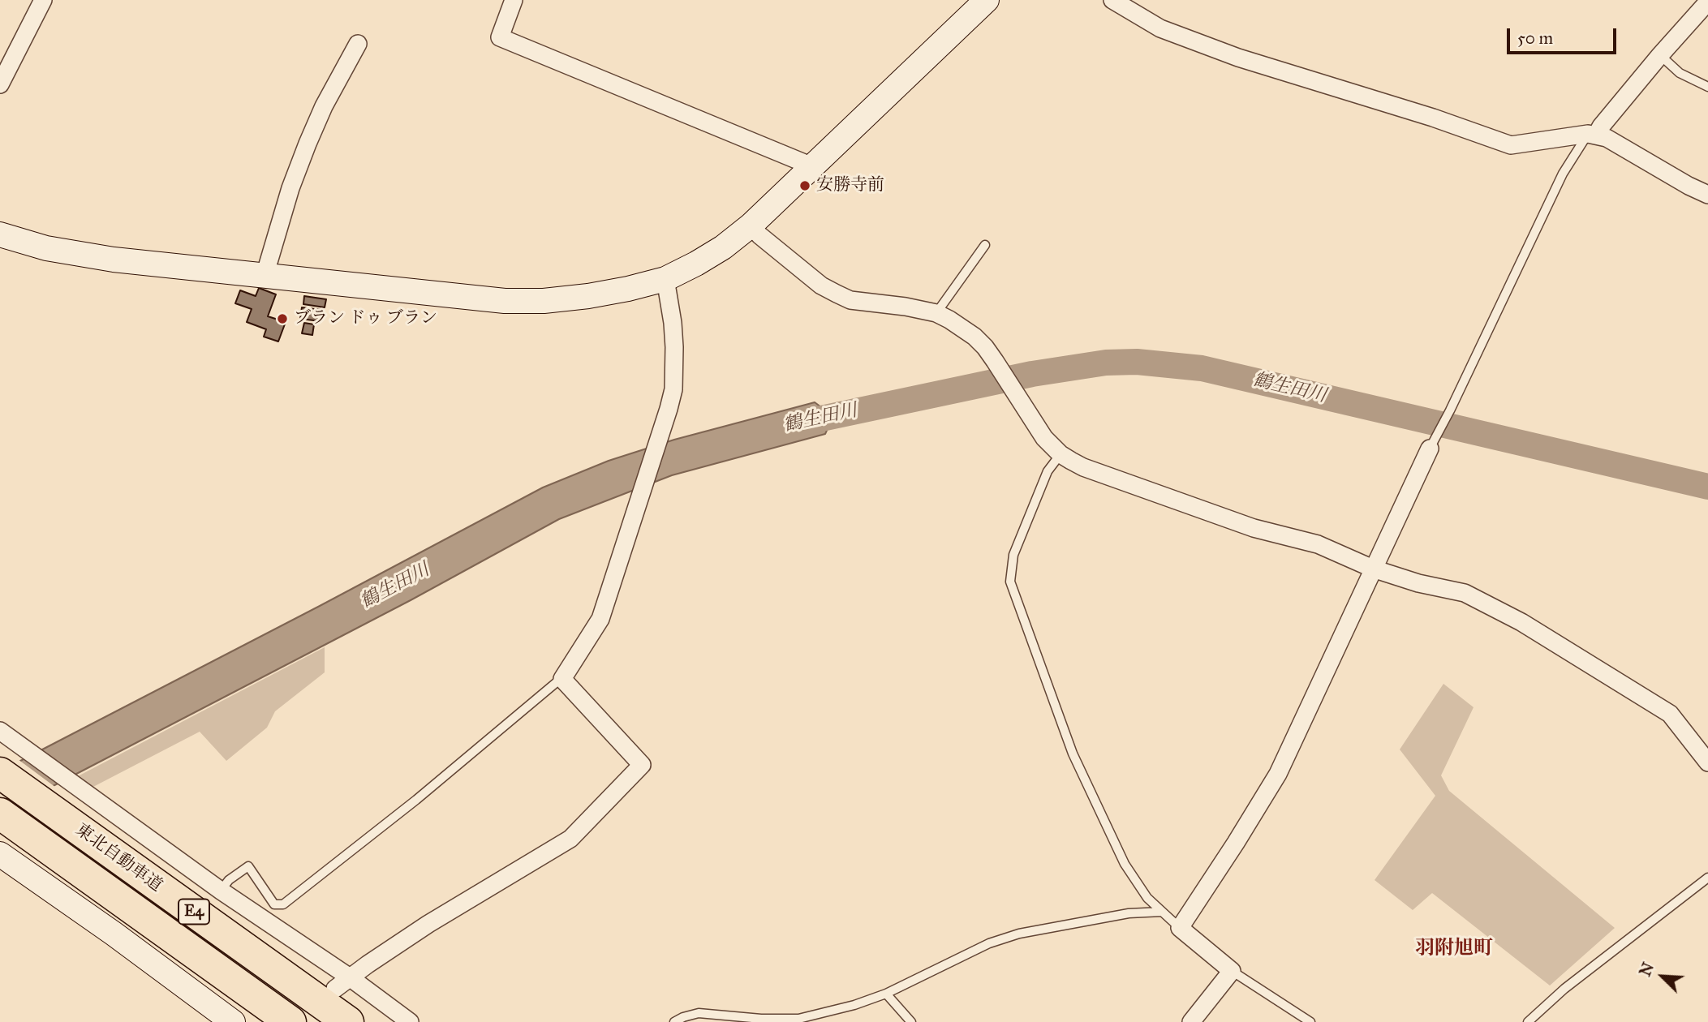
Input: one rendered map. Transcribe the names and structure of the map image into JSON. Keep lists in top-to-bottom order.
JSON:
{
  "streets": {
    "highway": ["東北自動車道", "E4"]
  },
  "districts": ["羽附旭町"],
  "water": ["鶴生田川"],
  "places": ["安勝寺前", "ブラン ドゥ ブラン"],
  "scale_bar": "50 m",
  "north": "top left"
}
